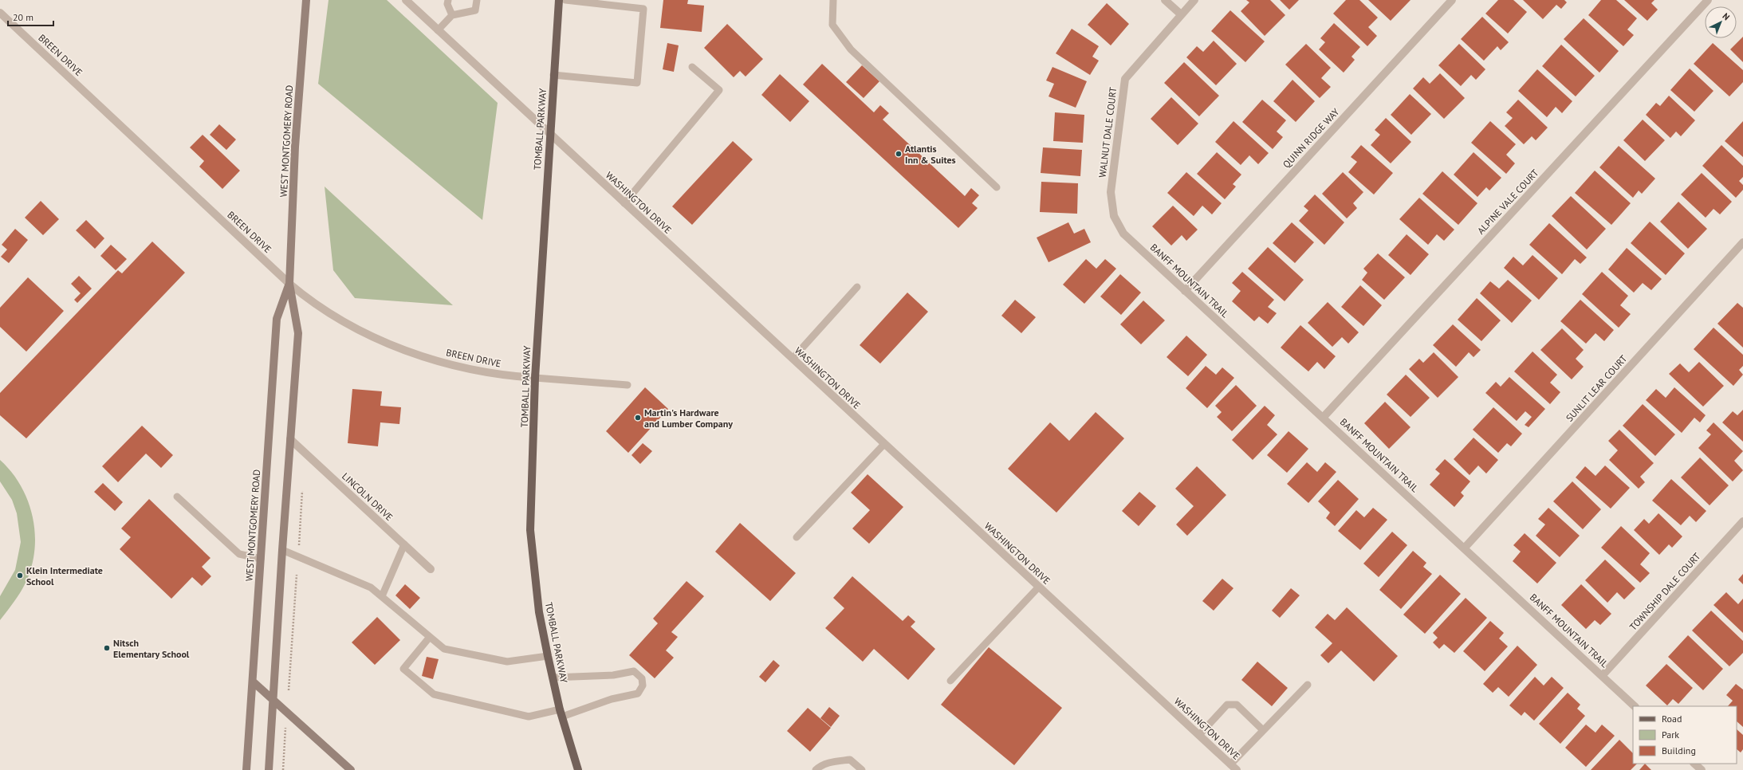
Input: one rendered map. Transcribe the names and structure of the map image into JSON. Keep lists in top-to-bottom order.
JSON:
{
  "streets": {
    "main road": ["TOMBALL PARKWAY", "WEST MONTGOMERY ROAD"],
    "street": [
      "BREEN DRIVE",
      "WALNUT DALE COURT",
      "QUINN RIDGE WAY",
      "ALPINE VALE COURT",
      "WASHINGTON DRIVE",
      "BANFF MOUNTAIN TRAIL",
      "SUNLIT LEAR COURT",
      "LINCOLN DRIVE",
      "TOWNSHIP DALE COURT"
    ]
  },
  "crossings": [
    ["BREEN DRIVE", "TOMBALL PARKWAY"],
    ["BREEN DRIVE", "WEST MONTGOMERY ROAD"],
    ["TOMBALL PARKWAY", "WASHINGTON DRIVE"],
    ["WALNUT DALE COURT", "BANFF MOUNTAIN TRAIL"],
    ["QUINN RIDGE WAY", "BANFF MOUNTAIN TRAIL"],
    ["WEST MONTGOMERY ROAD", "LINCOLN DRIVE"],
    ["ALPINE VALE COURT", "BANFF MOUNTAIN TRAIL"],
    ["BANFF MOUNTAIN TRAIL", "SUNLIT LEAR COURT"],
    ["BANFF MOUNTAIN TRAIL", "TOWNSHIP DALE COURT"]
  ],
  "places": [
    "Atlantis Inn & Suites",
    "Martin's Hardware and Lumber Company",
    "Klein Intermediate School",
    "Nitsch Elementary School"
  ],
  "legend": ["Road", "Park", "Building"],
  "scale_bar": "20 m",
  "north": "top right"
}
